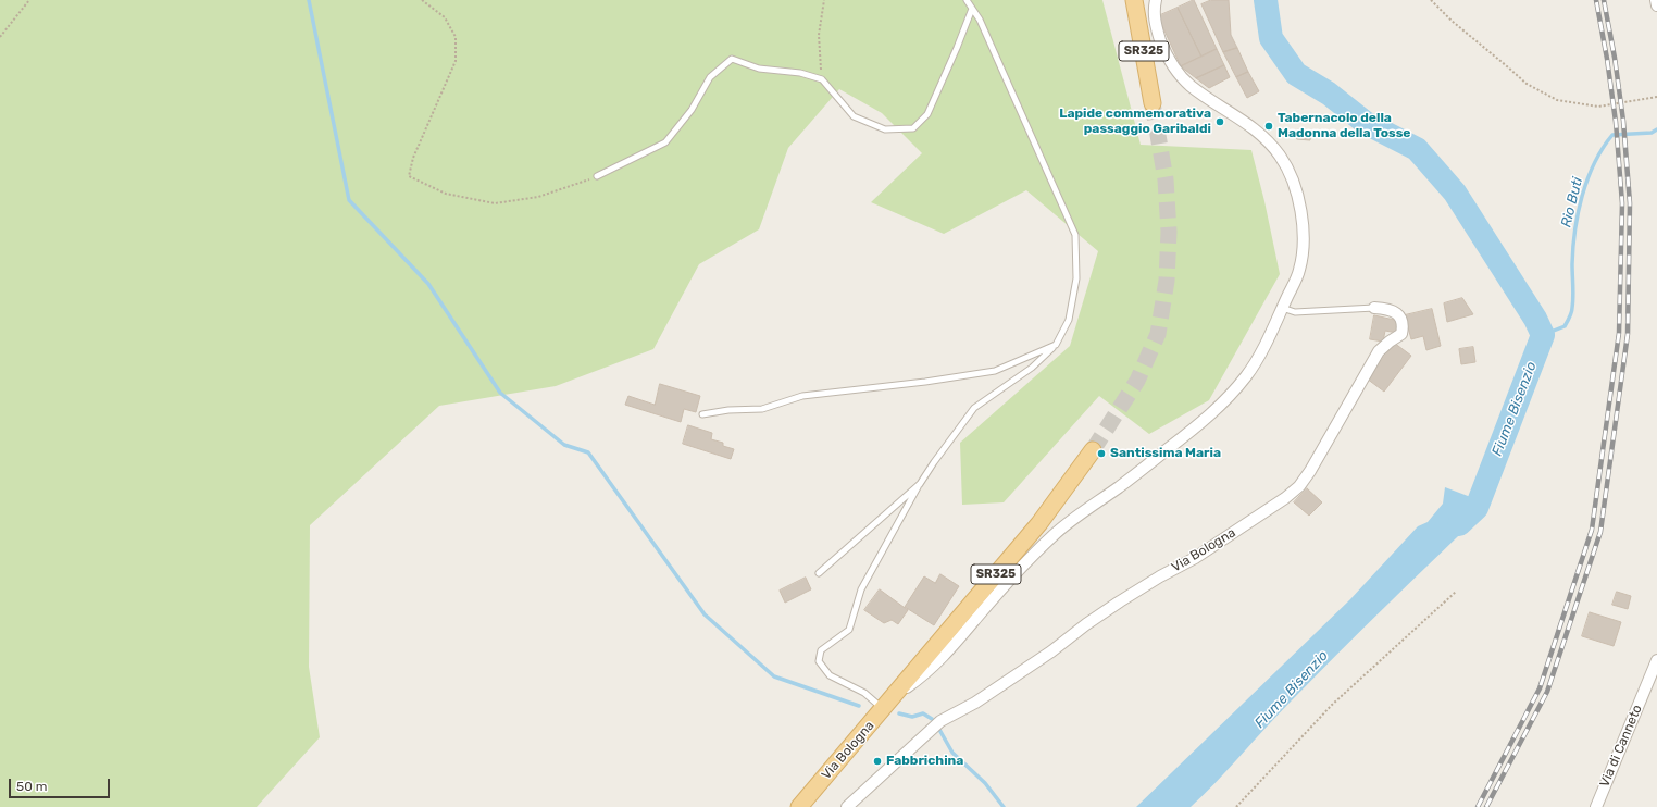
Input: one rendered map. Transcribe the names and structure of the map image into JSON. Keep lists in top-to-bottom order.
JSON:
{
  "streets": {
    "main road": ["SR325", "Via Bologna"],
    "street": ["Via di Canneto"]
  },
  "water": ["Rio Buti", "Fiume Bisenzio"],
  "places": [
    "Lapide commemorativa passaggio Garibaldi",
    "Tabernacolo della Madonna della Tosse",
    "Santissima Maria",
    "Fabbrichina"
  ],
  "scale_bar": "50 m"
}
